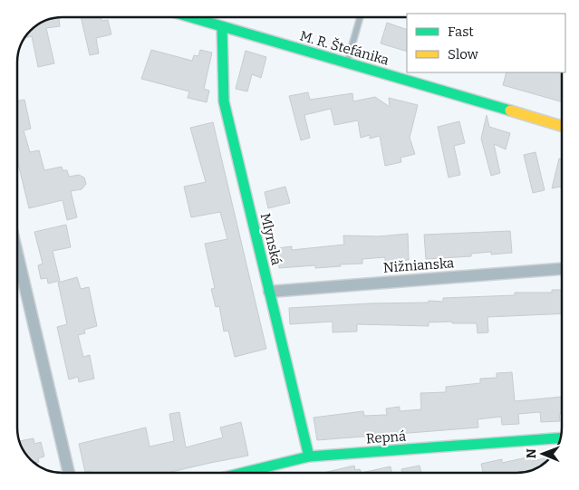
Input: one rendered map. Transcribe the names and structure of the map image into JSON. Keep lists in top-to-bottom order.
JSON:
{
  "streets": {
    "street": [
      "M. R. Štefánika",
      "Mlynská",
      "Nižnianska",
      "Repná"
    ]
  },
  "crossings": [
    ["M. R. Štefánika", "Mlynská"],
    ["Mlynská", "Nižnianska"],
    ["Mlynská", "Repná"]
  ],
  "legend": ["Fast", "Slow"],
  "north": "left"
}
